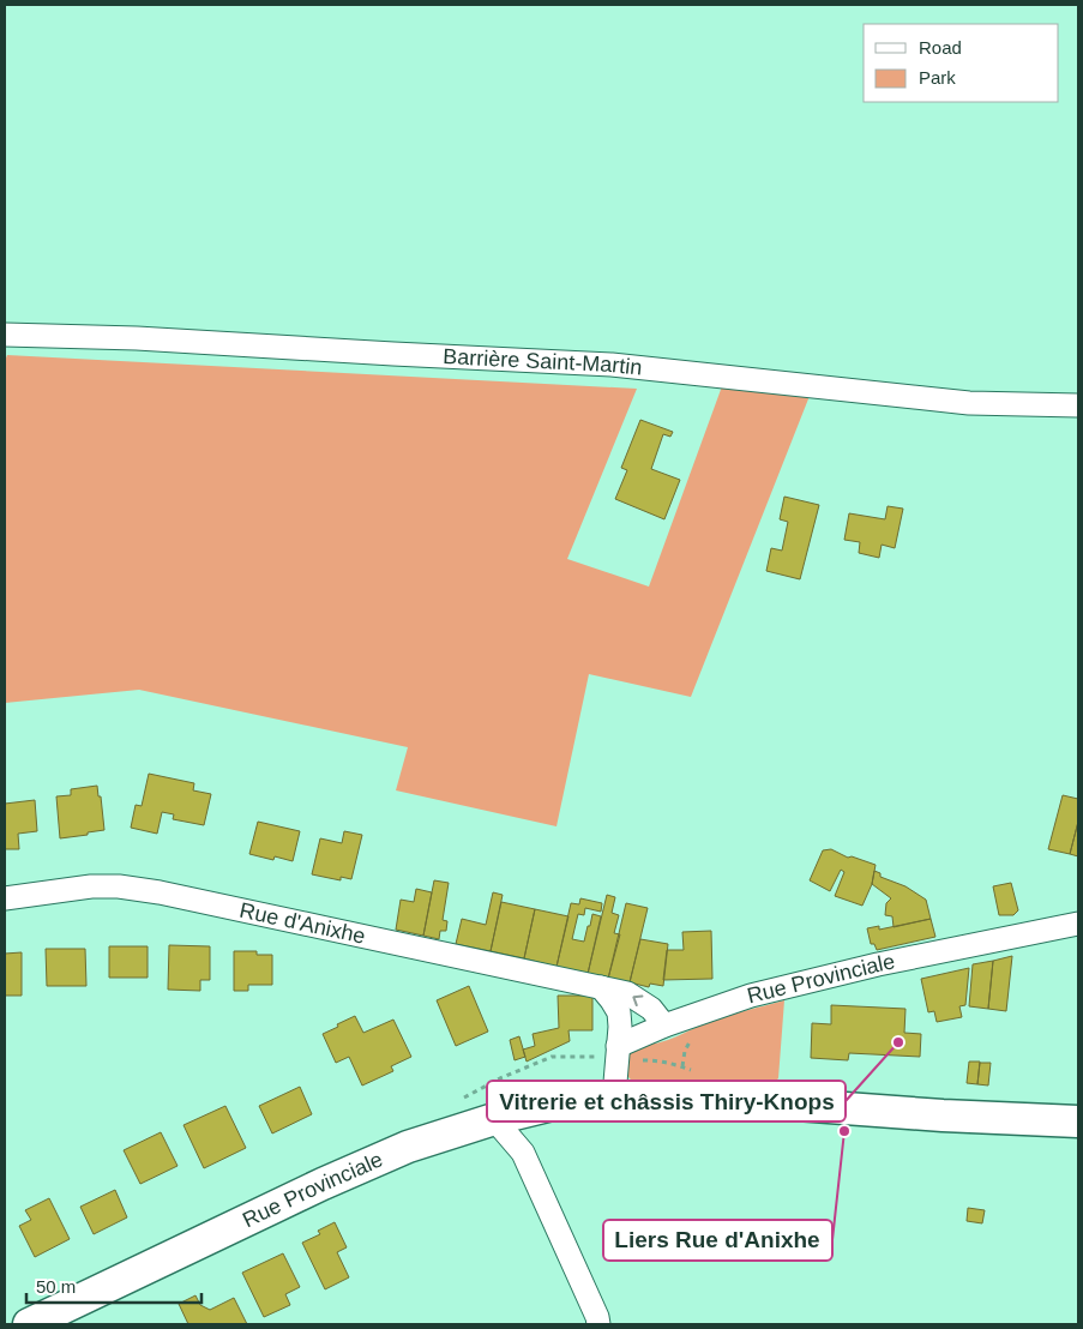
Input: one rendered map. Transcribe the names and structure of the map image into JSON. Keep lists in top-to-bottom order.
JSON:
{
  "streets": {
    "main road": ["Rue Provinciale"],
    "street": ["Barrière Saint-Martin", "Rue d'Anixhe"]
  },
  "crossings": [
    ["Rue d'Anixhe", "Rue Provinciale"]
  ],
  "places": ["Vitrerie et châssis Thiry-Knops", "Liers Rue d'Anixhe"],
  "legend": ["Road", "Park"],
  "scale_bar": "50 m"
}
